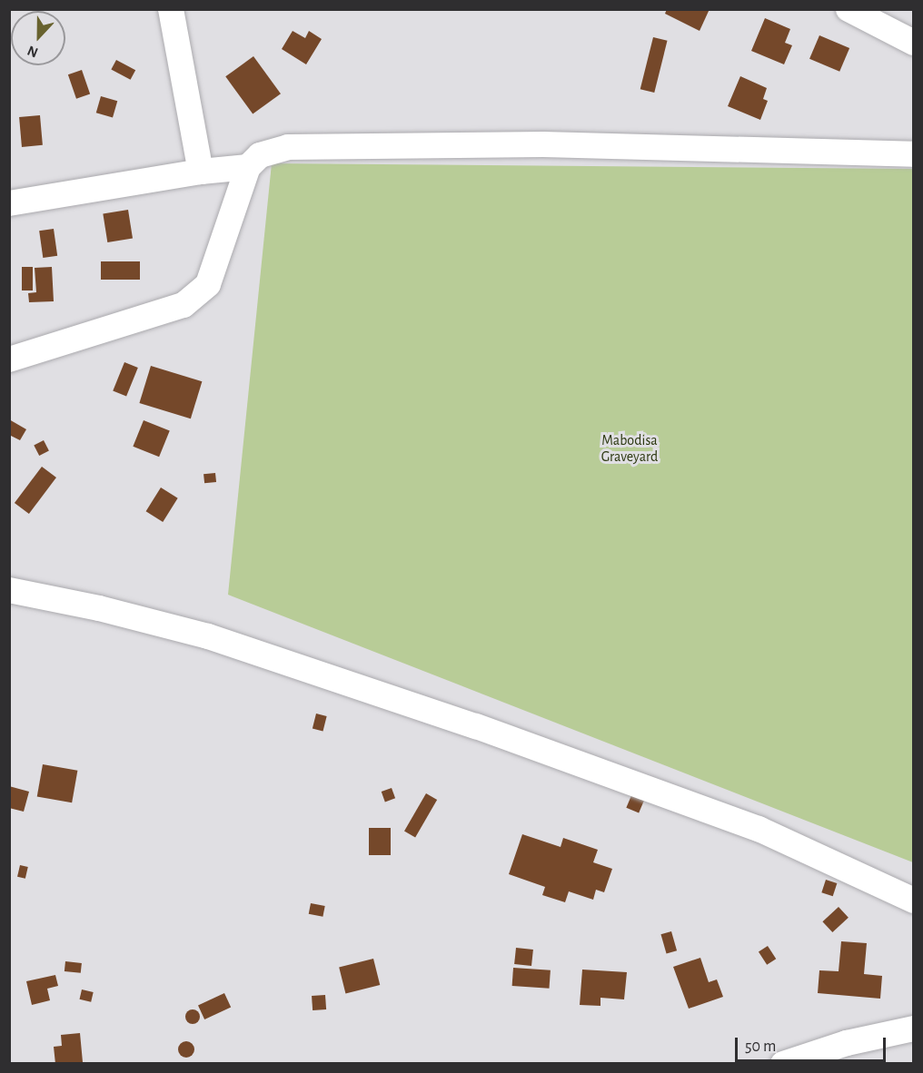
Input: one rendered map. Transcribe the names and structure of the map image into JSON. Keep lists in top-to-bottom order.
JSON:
{
  "parks": ["Mabodisa Graveyard"],
  "scale_bar": "50 m",
  "north": "bottom"
}
